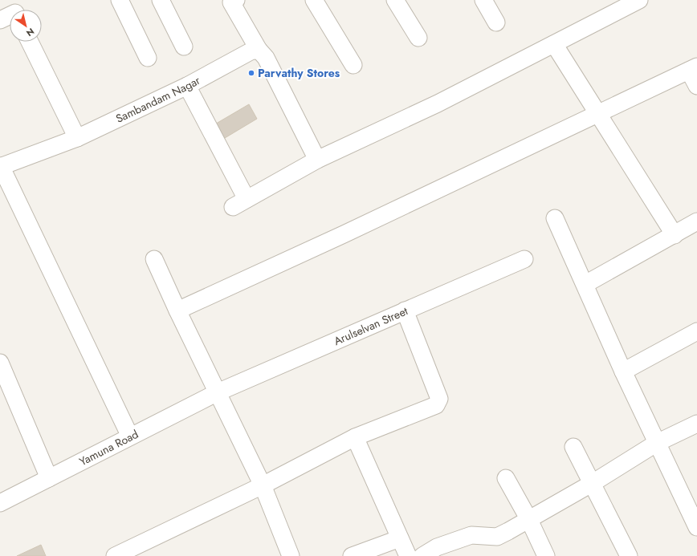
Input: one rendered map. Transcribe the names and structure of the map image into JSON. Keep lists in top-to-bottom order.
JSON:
{
  "streets": {
    "street": ["Sambandam Nagar", "Arulselvan Street", "Yamuna Road"]
  },
  "crossings": [
    ["Arulselvan Street", "Yamuna Road"]
  ],
  "places": ["Parvathy Stores"],
  "north": "bottom right"
}
